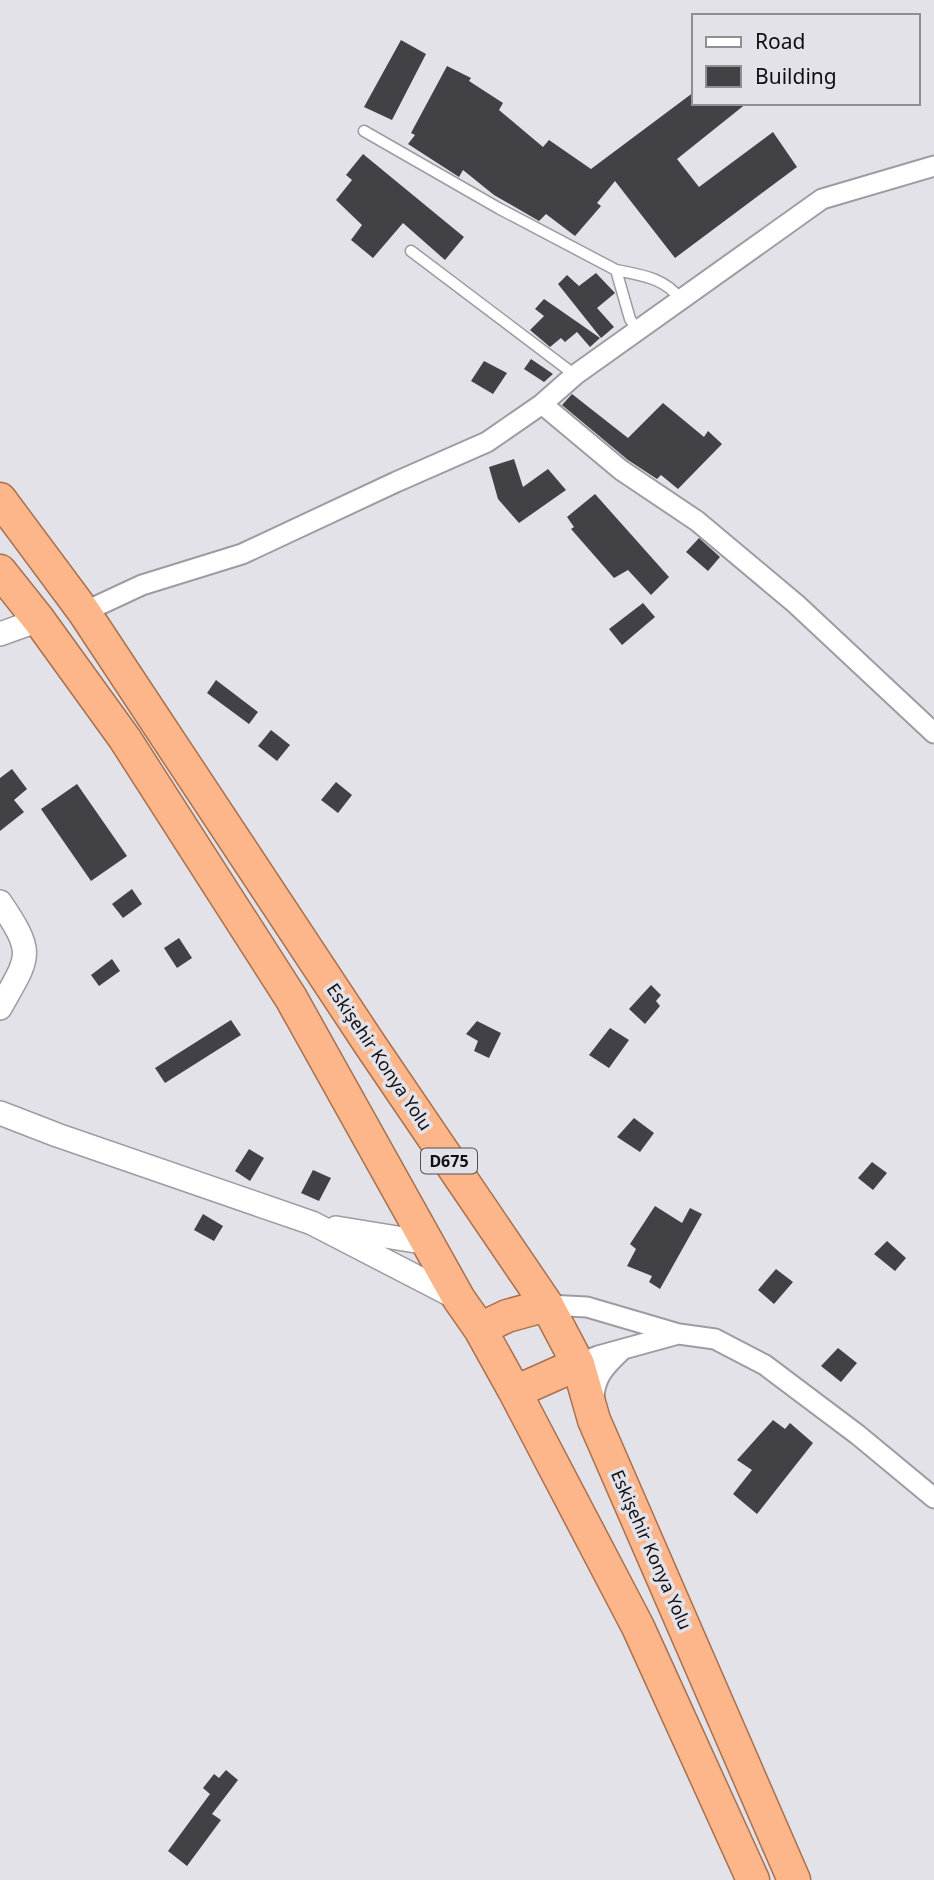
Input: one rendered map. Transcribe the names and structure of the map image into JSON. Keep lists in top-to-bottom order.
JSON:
{
  "streets": {
    "highway": ["Eskişehir Konya Yolu", "D675"]
  },
  "legend": ["Road", "Building"]
}
